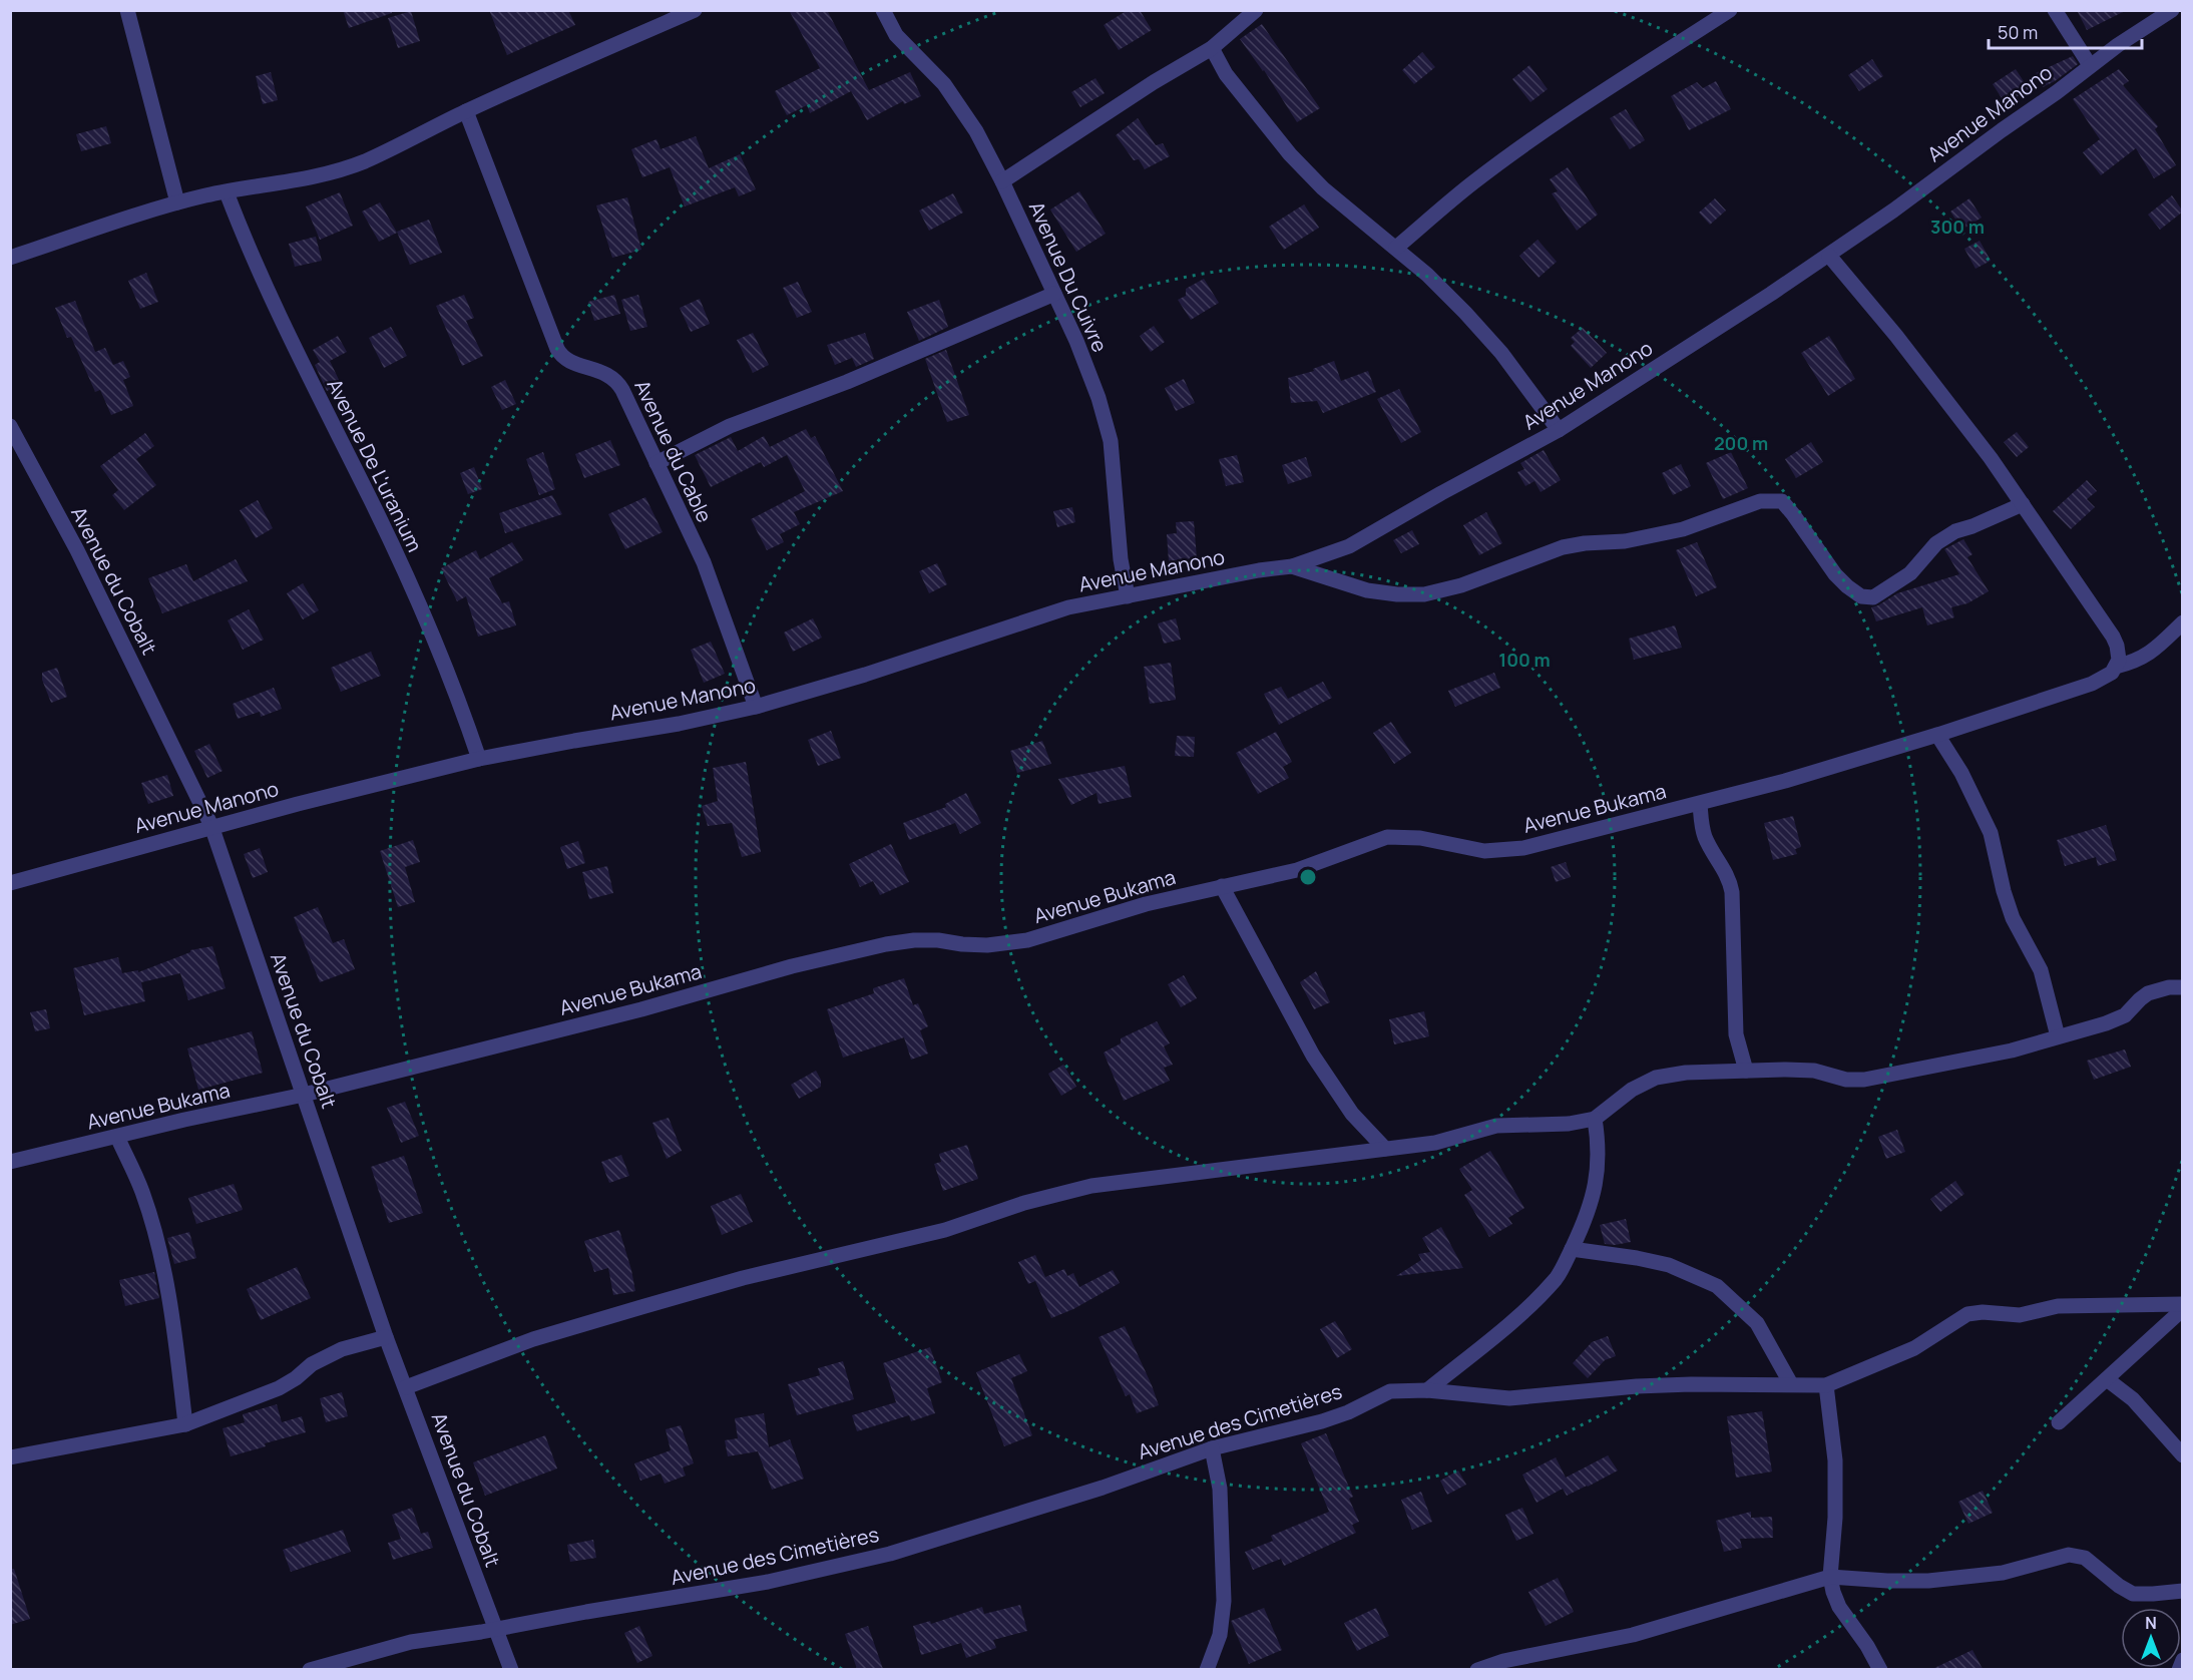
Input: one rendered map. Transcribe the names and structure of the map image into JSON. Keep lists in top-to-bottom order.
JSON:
{
  "streets": {
    "street": [
      "Avenue Manono",
      "Avenue Du Cuivre",
      "Avenue du Cable",
      "Avenue De L'uranium",
      "Avenue du Cobalt",
      "Avenue Bukama",
      "Avenue des Cimetières"
    ]
  },
  "crossings": [
    ["Avenue Manono", "Avenue Du Cuivre"],
    ["Avenue Manono", "Avenue du Cable"],
    ["Avenue Manono", "Avenue De L'uranium"],
    ["Avenue Manono", "Avenue du Cobalt"],
    ["Avenue du Cobalt", "Avenue Bukama"],
    ["Avenue du Cobalt", "Avenue des Cimetières"]
  ],
  "scale_bar": "50 m",
  "north": "top",
  "rings": ["300 m", "200 m", "100 m"]
}
